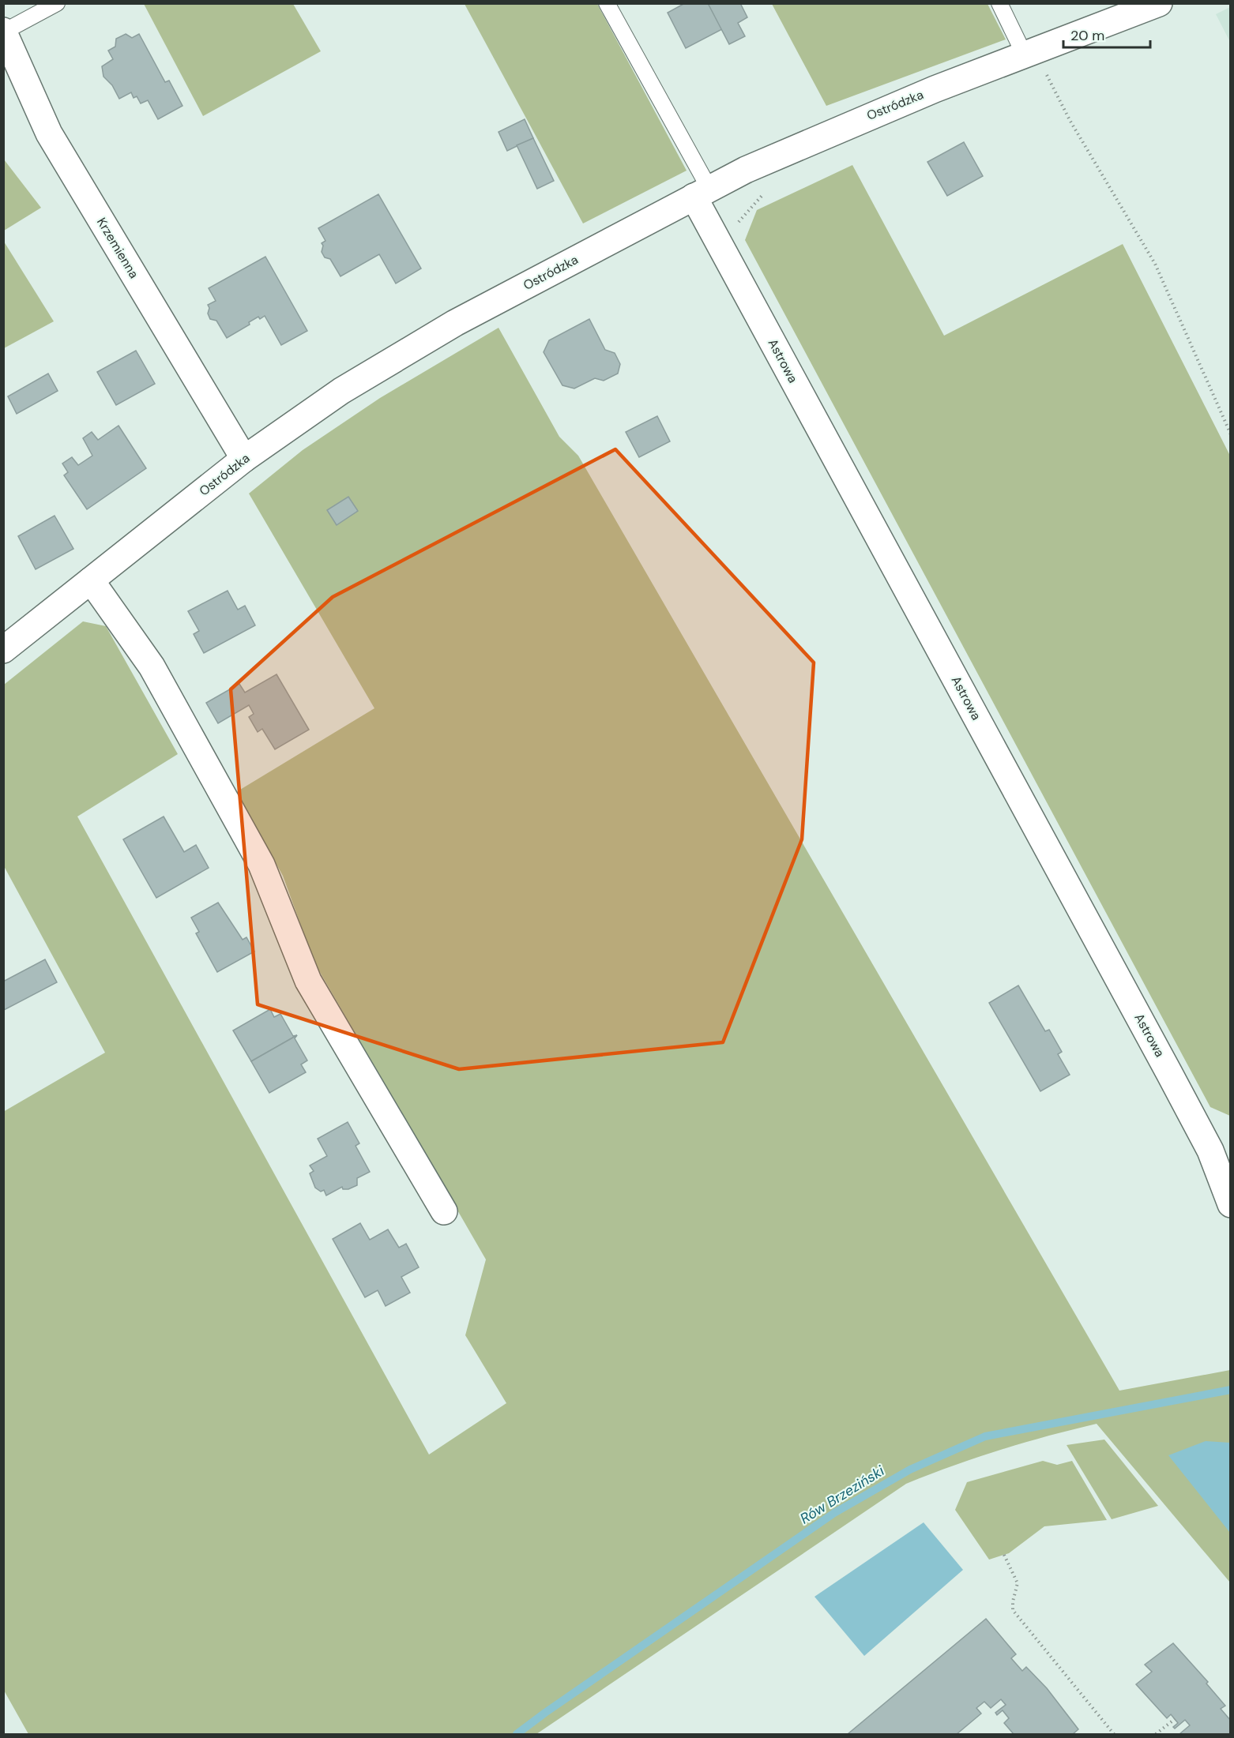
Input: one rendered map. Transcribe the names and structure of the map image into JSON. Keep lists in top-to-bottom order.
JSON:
{
  "streets": {
    "street": ["Ostródzka", "Krzemienna", "Astrowa"]
  },
  "crossings": [
    ["Ostródzka", "Krzemienna"],
    ["Ostródzka", "Astrowa"]
  ],
  "water": ["Rów Brzeziński"],
  "scale_bar": "20 m"
}
